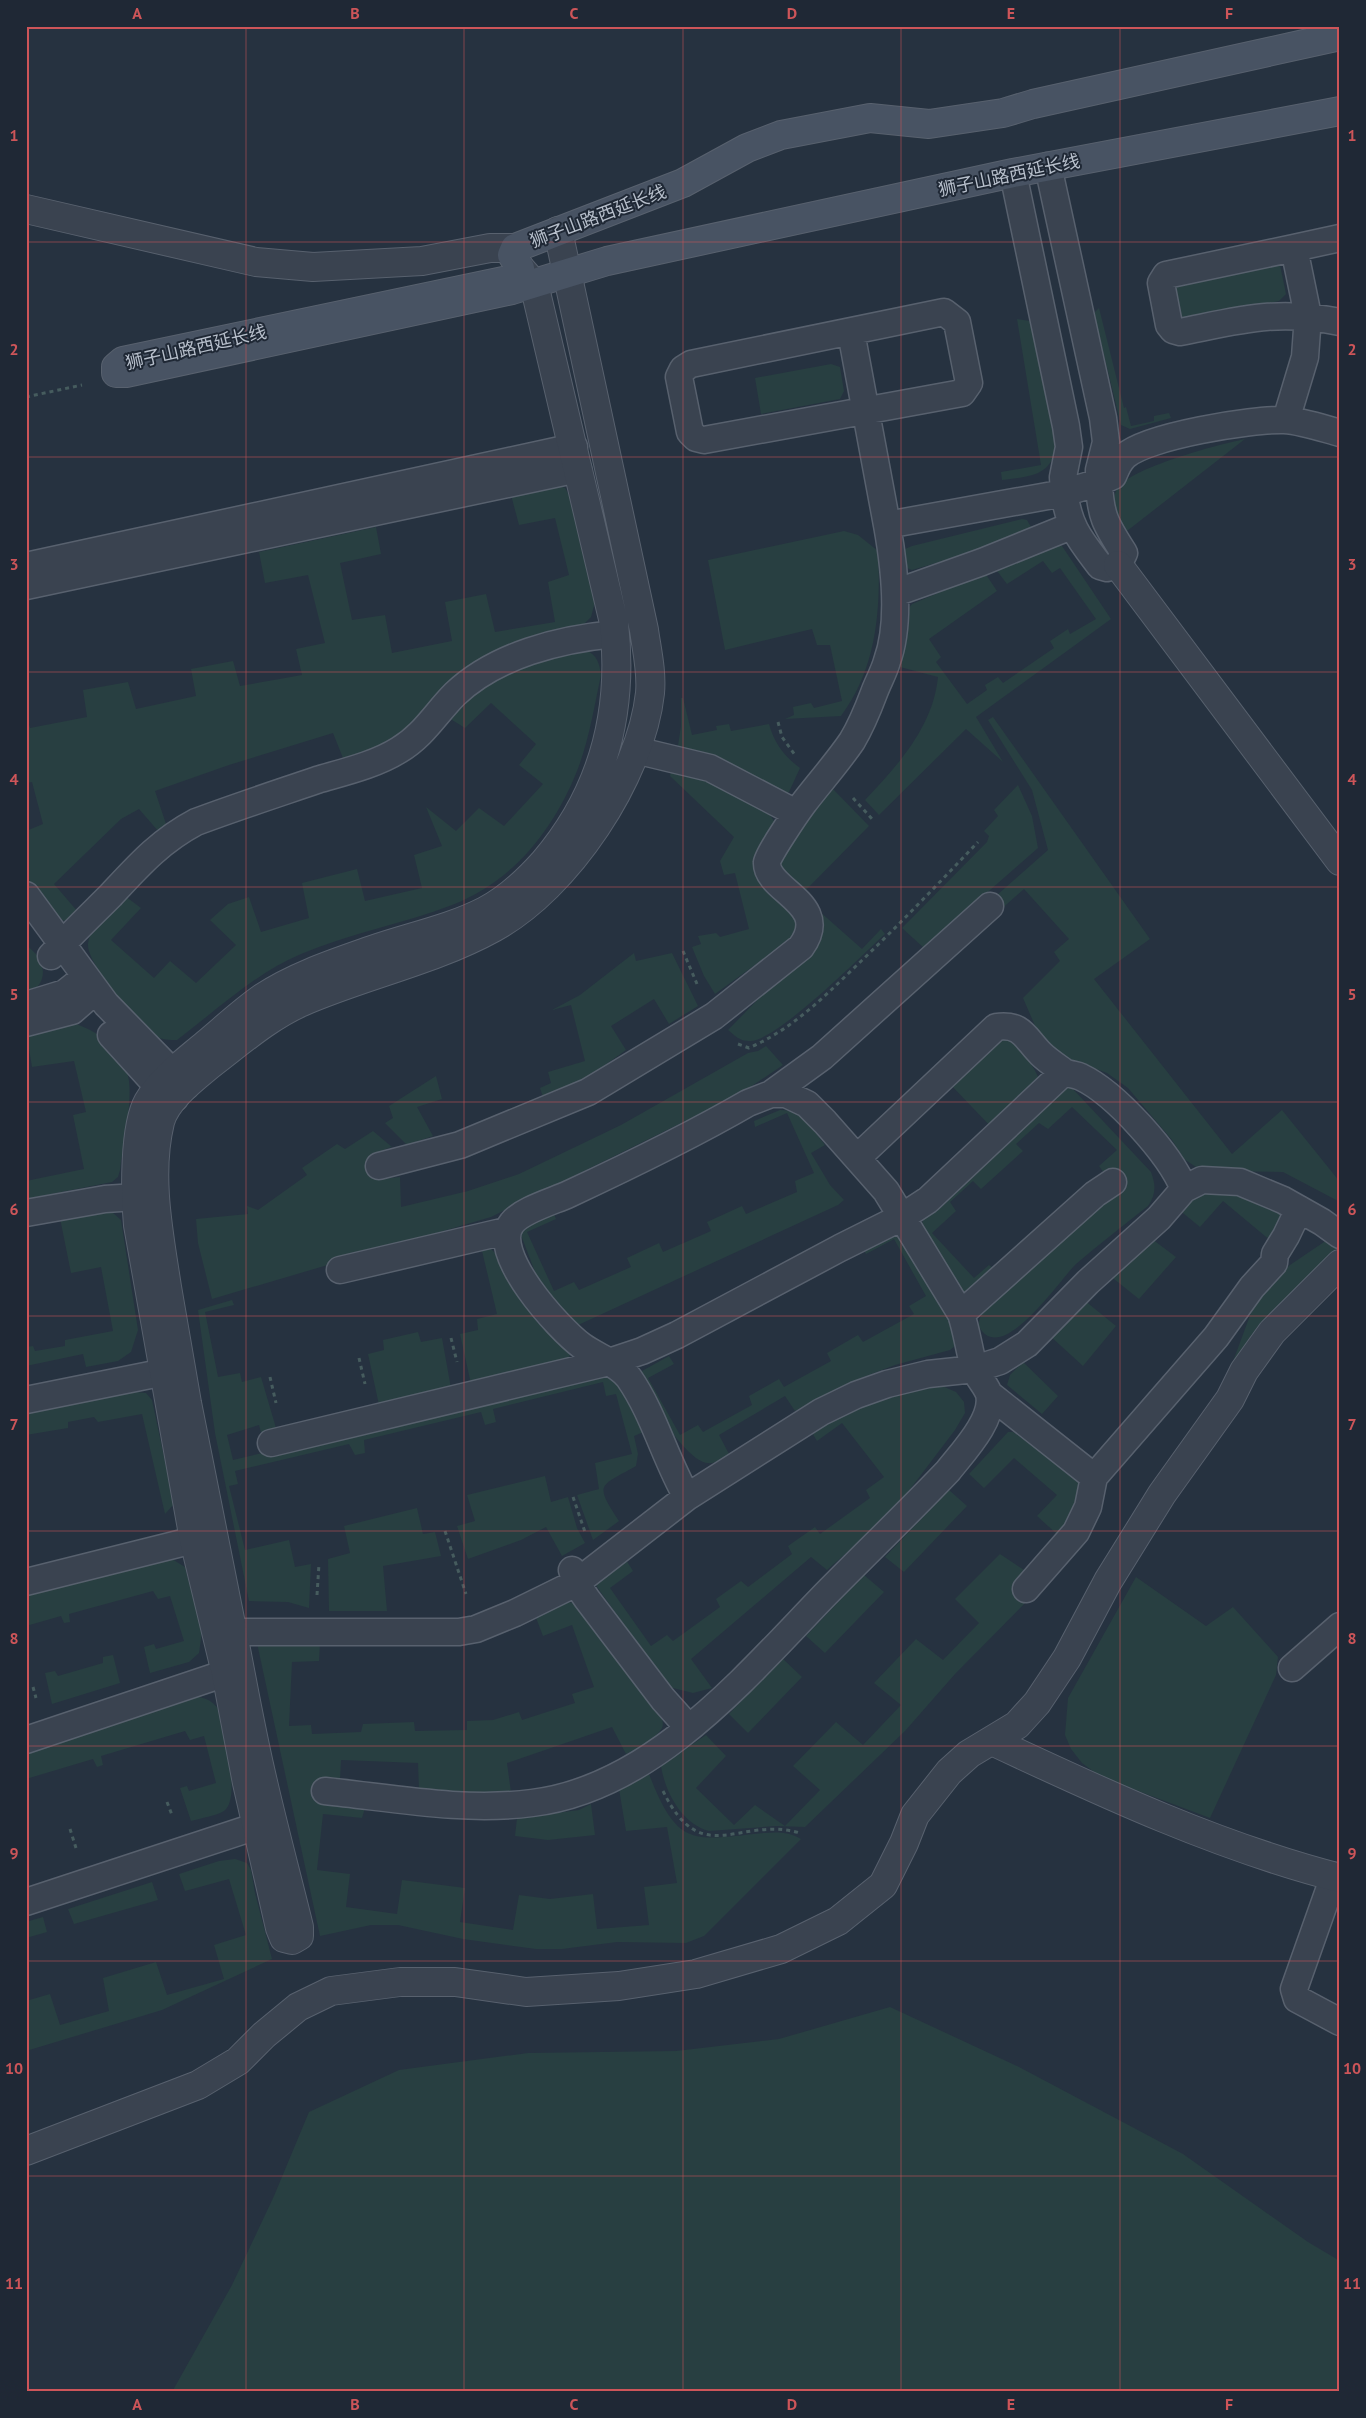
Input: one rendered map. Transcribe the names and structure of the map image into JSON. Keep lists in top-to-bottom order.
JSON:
{
  "streets": {
    "main road": ["狮子山路西延长线"]
  },
  "grid": {
    "columns": [
      "A",
      "B",
      "C",
      "D",
      "E",
      "F"
    ],
    "rows": [
      "1",
      "2",
      "3",
      "4",
      "5",
      "6",
      "7",
      "8",
      "9",
      "10",
      "11"
    ]
  }
}
